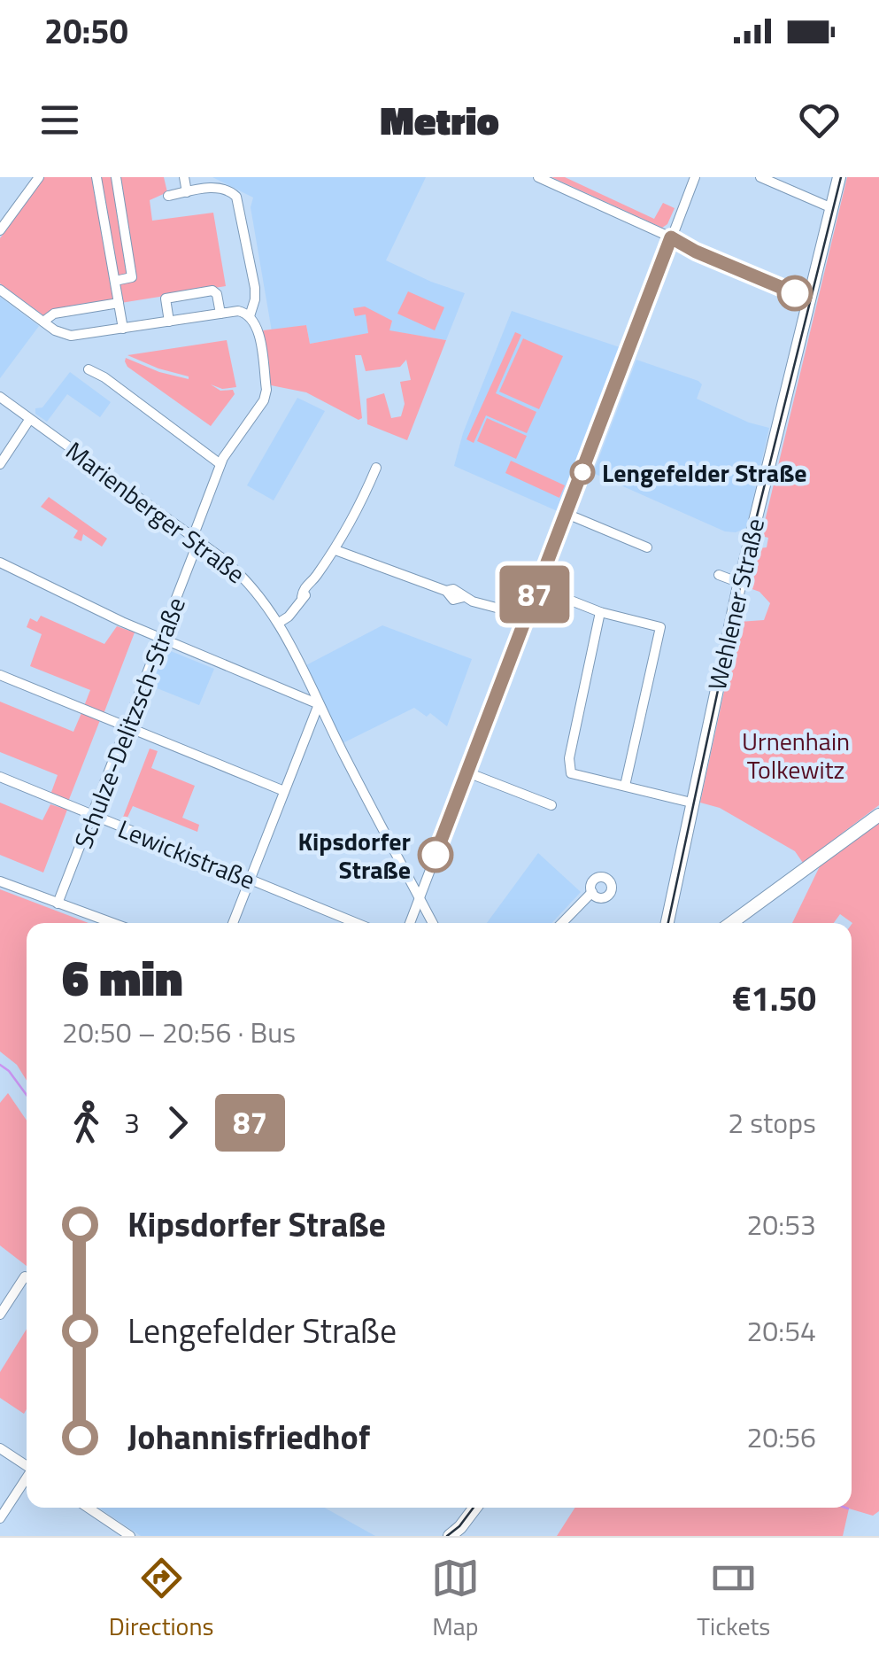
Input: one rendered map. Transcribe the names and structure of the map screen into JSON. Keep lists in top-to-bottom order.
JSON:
{
  "streets": {
    "main road": ["Wehlener Straße"],
    "street": ["Marienberger Straße", "Schulze-Delitzsch-Straße", "Lewickistraße"]
  },
  "crossings": [
    ["Marienberger Straße", "Schulze-Delitzsch-Straße"],
    ["Schulze-Delitzsch-Straße", "Lewickistraße"]
  ],
  "parks": ["Urnenhain Tolkewitz"],
  "places": ["Lengefelder Straße", "Kipsdorfer Straße"],
  "lines": ["bus line 87"],
  "page": {
    "status": "20:50",
    "header": "Metrio",
    "on_map": "87",
    "heading": ["6 min", "20:50 – 20:56 · Bus", "€1.50"],
    "legs": ["3", "87", "2 stops"],
    "list": [
      {
        "name": "Kipsdorfer Straße",
        "value": "20:53"
      },
      {
        "name": "Lengefelder Straße",
        "value": "20:54"
      },
      {
        "name": "Johannisfriedhof",
        "value": "20:56"
      }
    ],
    "tabs": ["Directions", "Map", "Tickets"]
  }
}
